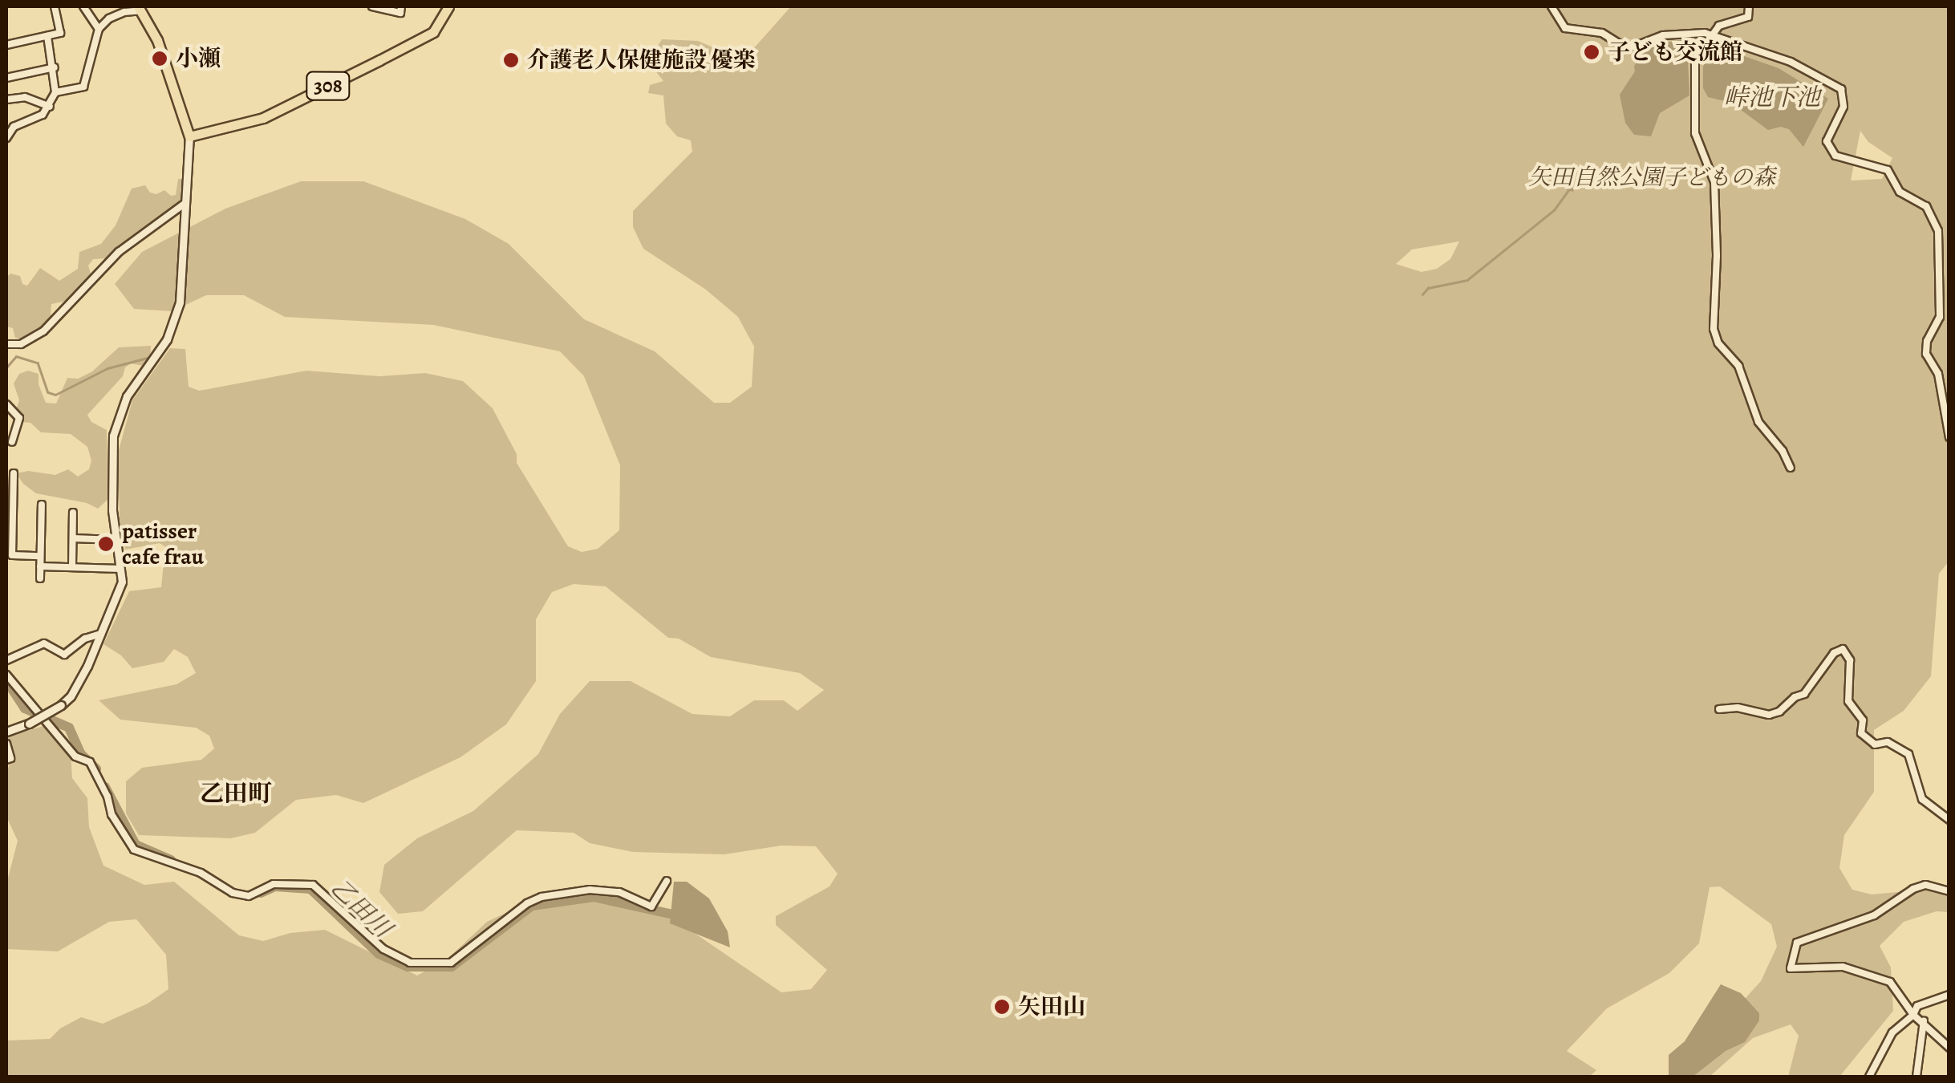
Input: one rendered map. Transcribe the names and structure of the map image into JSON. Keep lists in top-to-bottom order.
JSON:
{
  "streets": {
    "highway": ["308"]
  },
  "districts": ["乙田町"],
  "water": ["峠池下池", "乙田川"],
  "parks": ["矢田自然公園子どもの森"],
  "places": [
    "子ども交流館",
    "小瀬",
    "介護老人保健施設 優楽",
    "patisser cafe frau",
    "矢田山"
  ]
}
